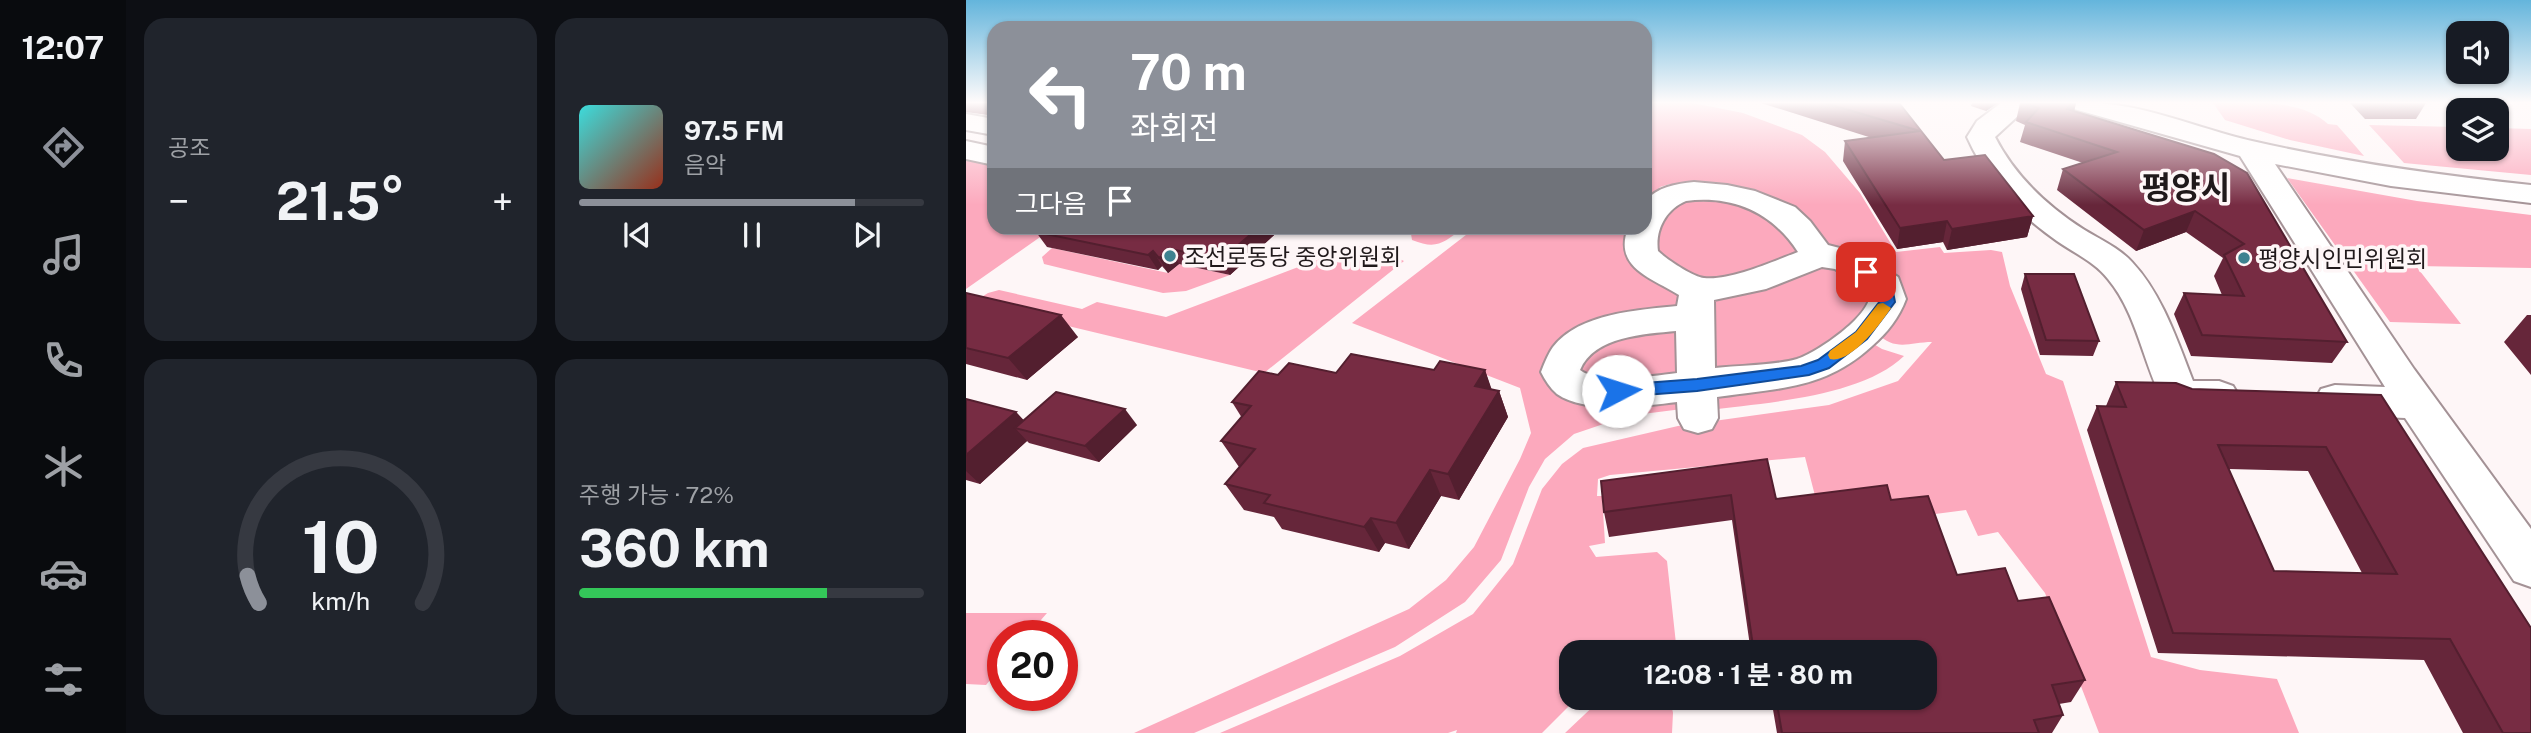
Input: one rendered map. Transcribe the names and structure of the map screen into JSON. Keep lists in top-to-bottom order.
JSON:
{
  "districts": ["평양시"],
  "places": ["조선로동당 중앙위원회", "평양시인민위원회"],
  "page": {
    "tabs": "12:07",
    "tile": [
      "공조",
      ["주행 가능 · 72%", "360 km"]
    ],
    "turn": ["70 m", "좌회전"],
    "song": ["97.5 FM", "음악"],
    "then": "그다음",
    "heat": ["−", "21.5°", "+"],
    "limit": "20",
    "trip": "12:08 · 1 분 · 80 m",
    "gauge": ["10", "km/h"]
  }
}
